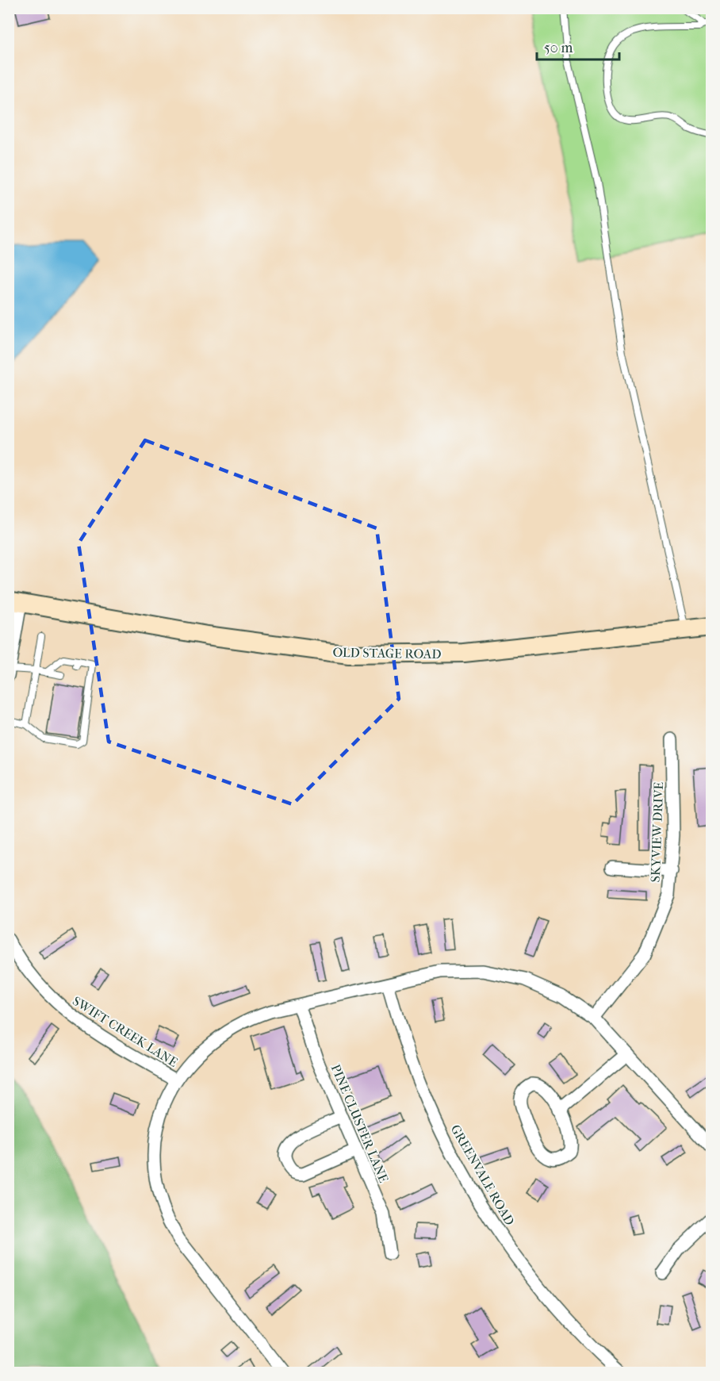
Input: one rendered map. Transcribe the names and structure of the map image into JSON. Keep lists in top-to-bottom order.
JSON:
{
  "streets": {
    "main road": ["OLD STAGE ROAD"],
    "street": [
      "SKYVIEW DRIVE",
      "SWIFT CREEK LANE",
      "PINE CLUSTER LANE",
      "GREENVALE ROAD"
    ]
  },
  "scale_bar": "50 m"
}
